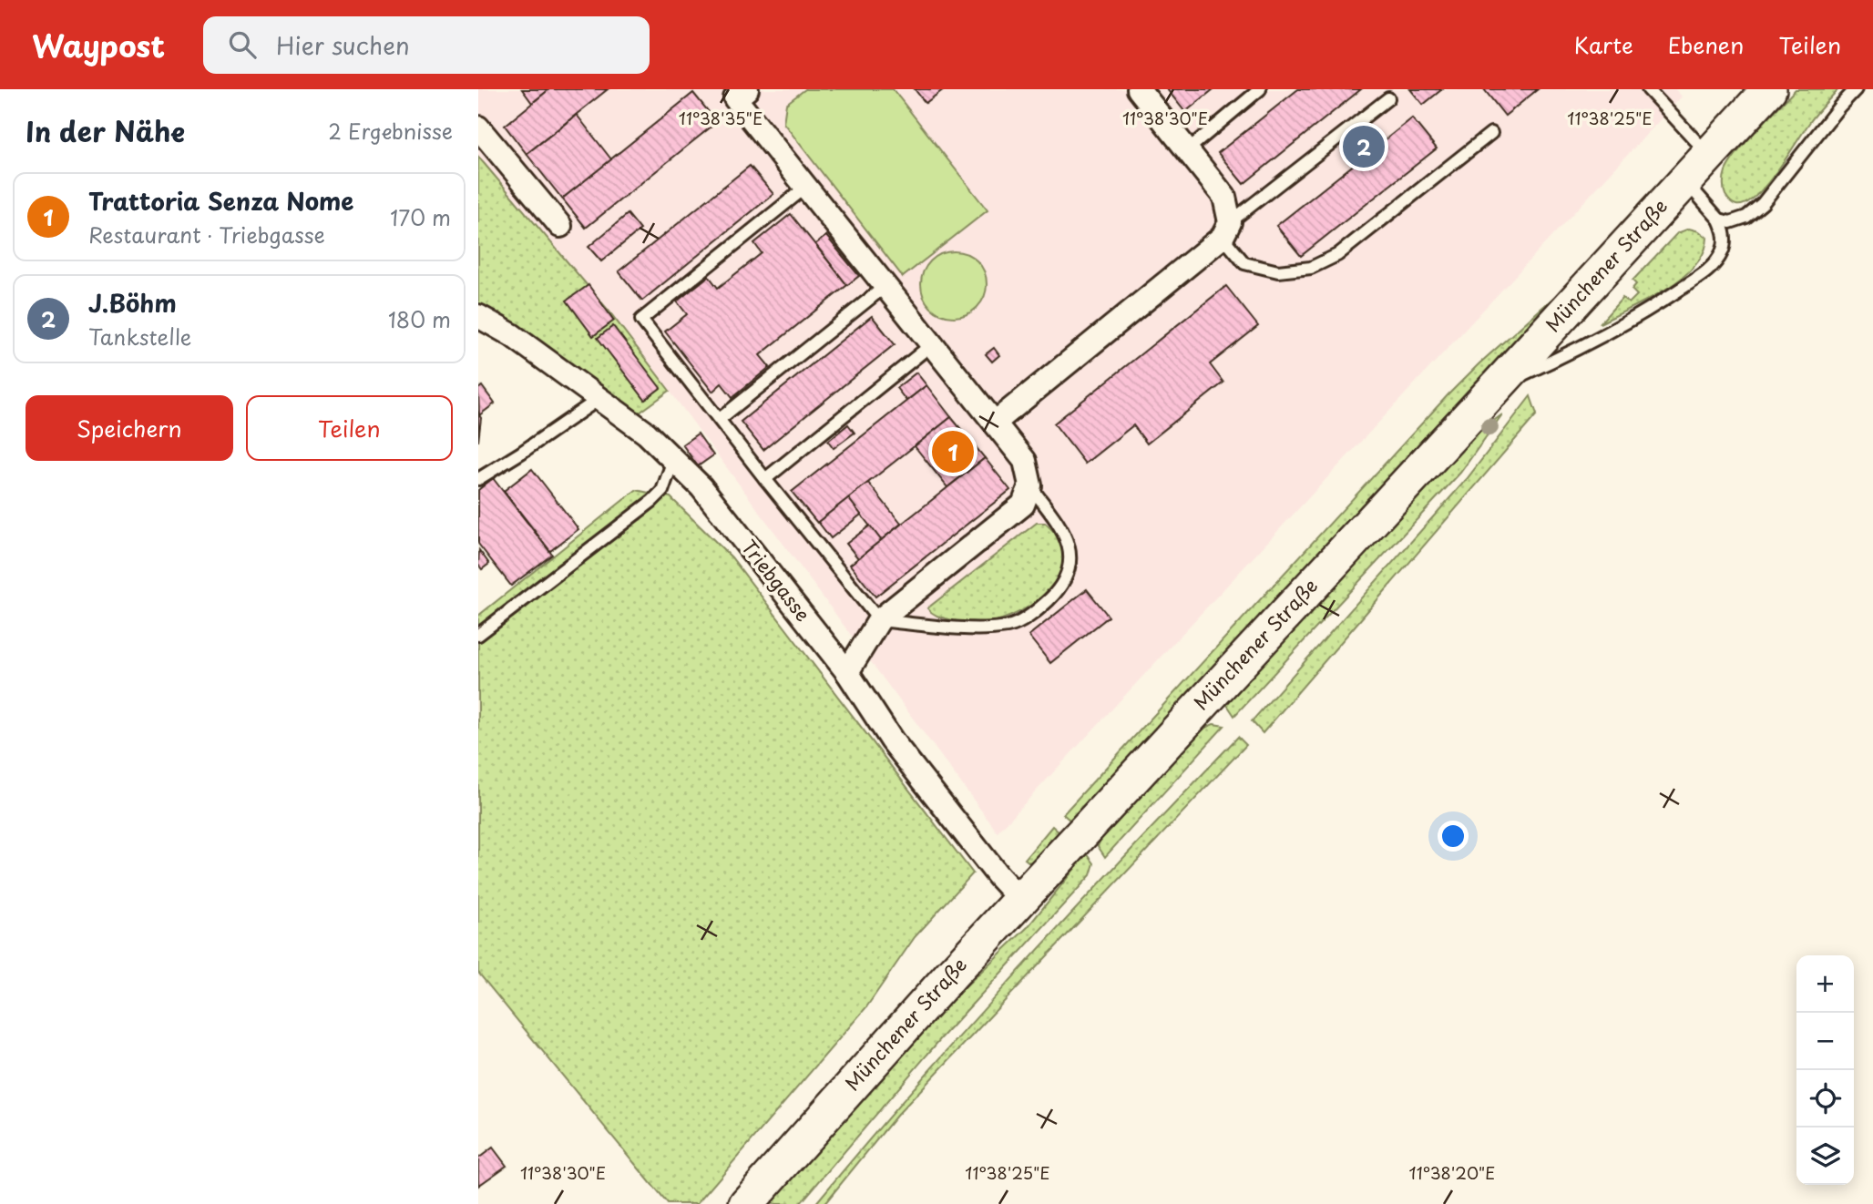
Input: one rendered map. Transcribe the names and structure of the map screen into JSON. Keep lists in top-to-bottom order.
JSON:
{
  "streets": {
    "main road": ["Münchener Straße"],
    "street": ["Triebgasse"]
  },
  "crossings": [
    ["Münchener Straße", "Triebgasse"]
  ],
  "page": {
    "header": "Waypost",
    "search": "Hier suchen",
    "nav": ["Karte", "Ebenen", "Teilen"],
    "heading": ["In der Nähe", "2 Ergebnisse"],
    "pins": ["2", "1"],
    "list": [
      {
        "mark": "1",
        "name": "Trattoria Senza Nome",
        "note": "Restaurant · Triebgasse",
        "value": "170 m"
      },
      {
        "mark": "2",
        "name": "J.Böhm",
        "note": "Tankstelle",
        "value": "180 m"
      }
    ],
    "buttons": ["Speichern", "Teilen"],
    "map_buttons": ["+", "−"]
  },
  "coordinates": [
    "11°38'35\"E",
    "11°38'30\"E",
    "11°38'25\"E",
    "11°38'20\"E"
  ]
}
